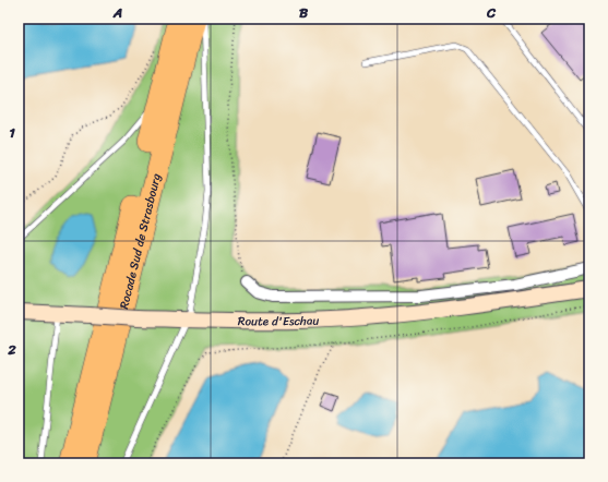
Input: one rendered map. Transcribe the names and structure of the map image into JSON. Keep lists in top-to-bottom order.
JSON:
{
  "streets": {
    "highway": ["Rocade Sud de Strasbourg"],
    "main road": ["Route d'Eschau"]
  },
  "grid": {
    "columns": ["A", "B", "C"],
    "rows": ["1", "2"]
  }
}
